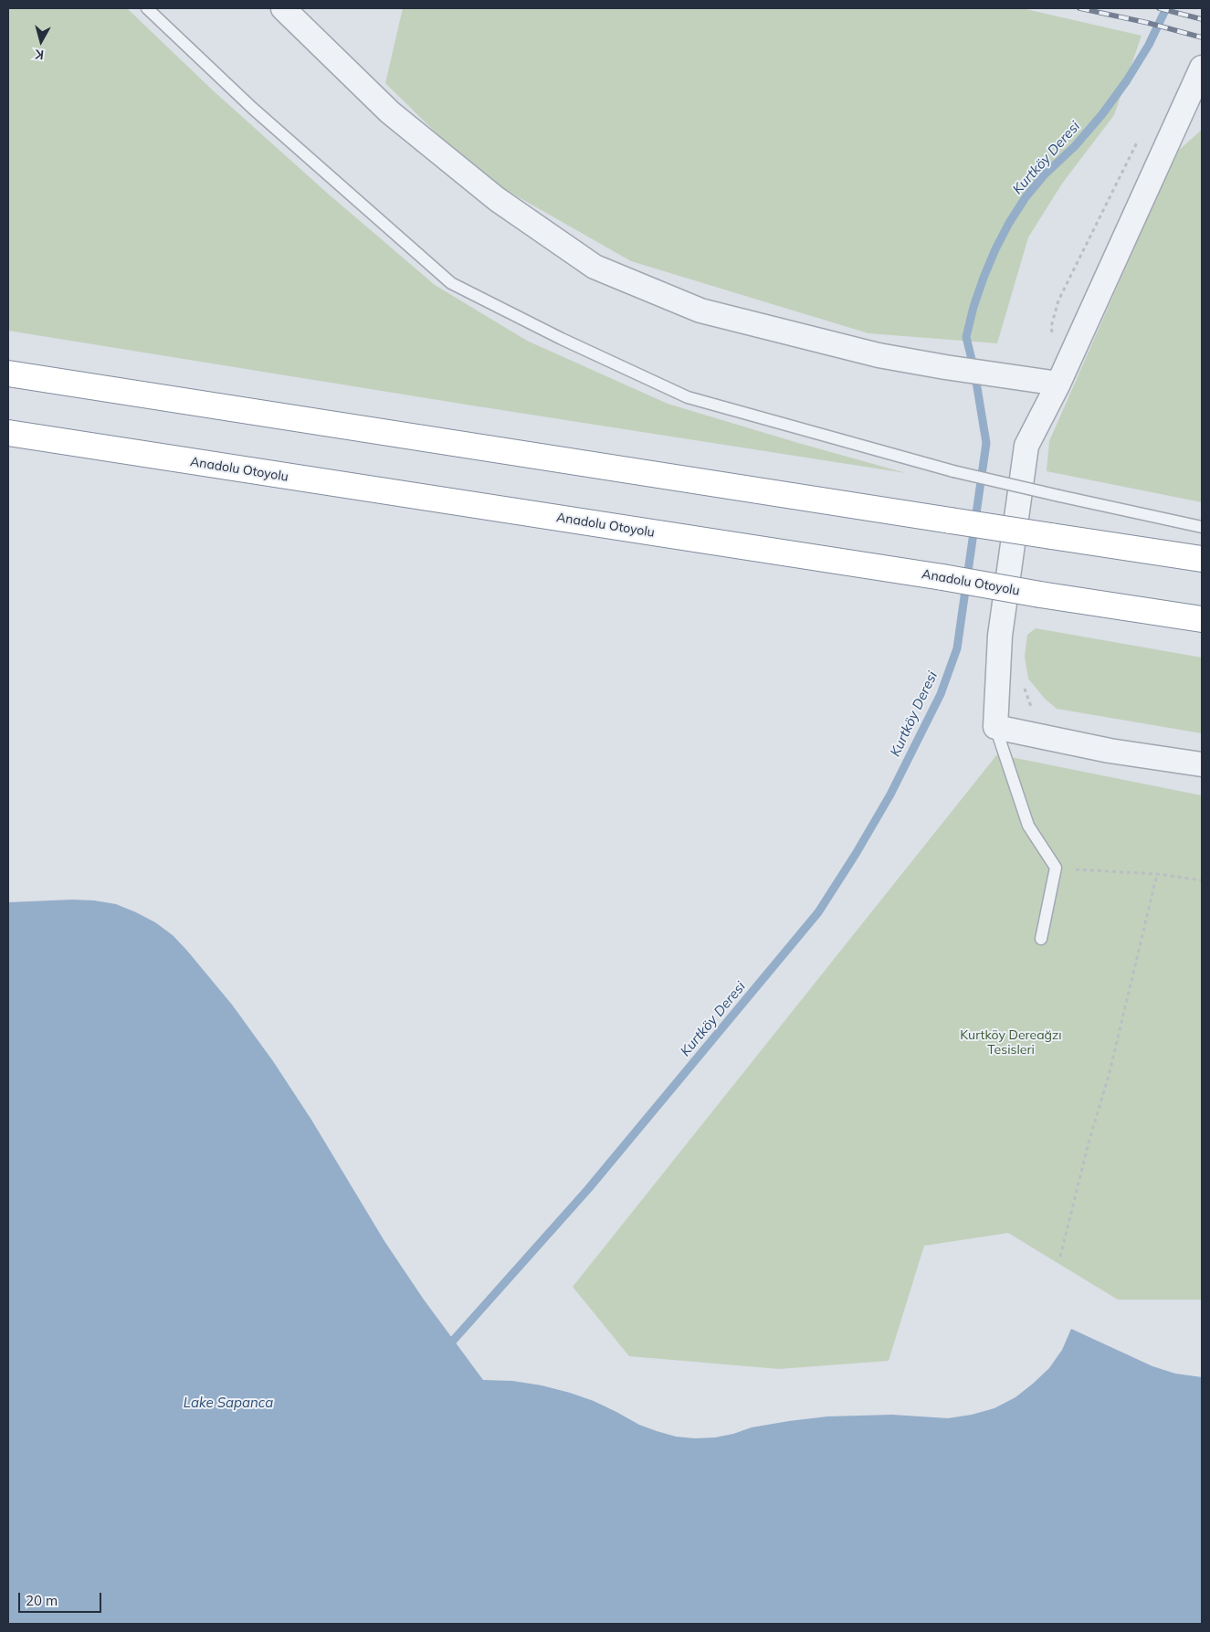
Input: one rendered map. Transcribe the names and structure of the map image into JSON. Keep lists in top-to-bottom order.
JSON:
{
  "streets": {
    "highway": ["Anadolu Otoyolu"]
  },
  "water": ["Kurtköy Deresi", "Lake Sapanca"],
  "parks": ["Kurtköy Dereağzı Tesisleri"],
  "scale_bar": "20 m",
  "north": "bottom"
}
